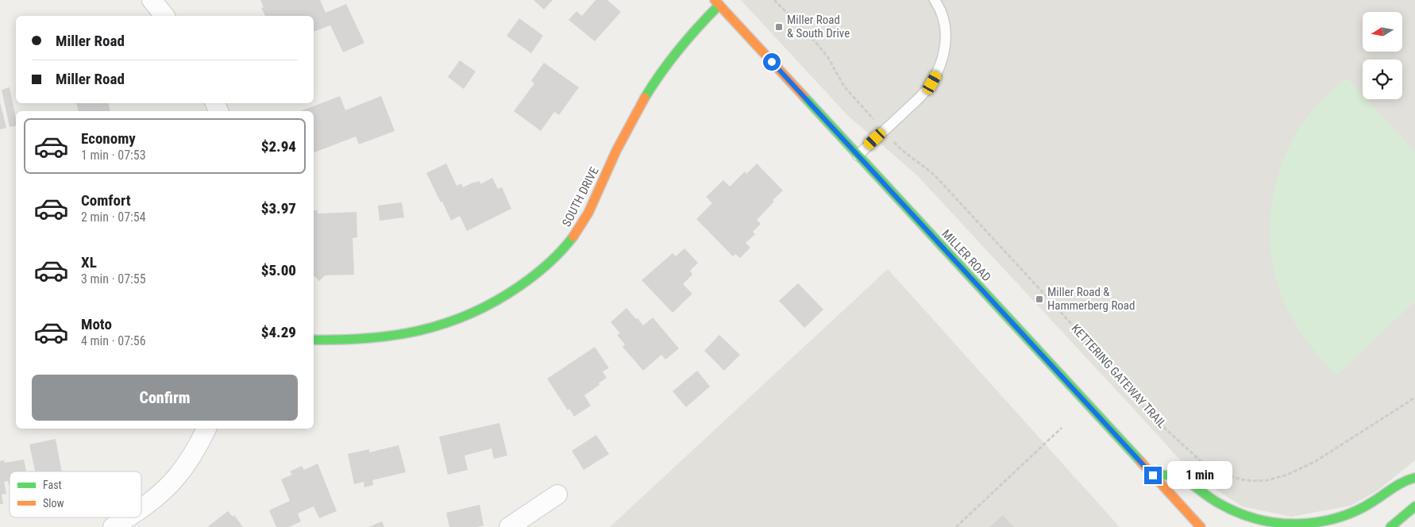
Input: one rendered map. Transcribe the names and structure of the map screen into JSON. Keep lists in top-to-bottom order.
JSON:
{
  "streets": {
    "street": ["SOUTH DRIVE", "MILLER ROAD"],
    "path": ["KETTERING GATEWAY TRAIL"]
  },
  "crossings": [
    ["SOUTH DRIVE", "MILLER ROAD"]
  ],
  "places": {
    "transit": ["Miller Road & South Drive", "Miller Road & Hammerberg Road"]
  },
  "legend": ["Fast", "Slow"],
  "north": "left",
  "page": {
    "banner": ["Miller Road", "Miller Road"],
    "list": [
      {
        "name": "Economy",
        "note": "1 min · 07:53",
        "value": "$2.94"
      },
      {
        "name": "Comfort",
        "note": "2 min · 07:54",
        "value": "$3.97"
      },
      {
        "name": "XL",
        "note": "3 min · 07:55",
        "value": "$5.00"
      },
      {
        "name": "Moto",
        "note": "4 min · 07:56",
        "value": "$4.29"
      }
    ],
    "buttons": "Confirm",
    "bubble": "1 min"
  }
}
